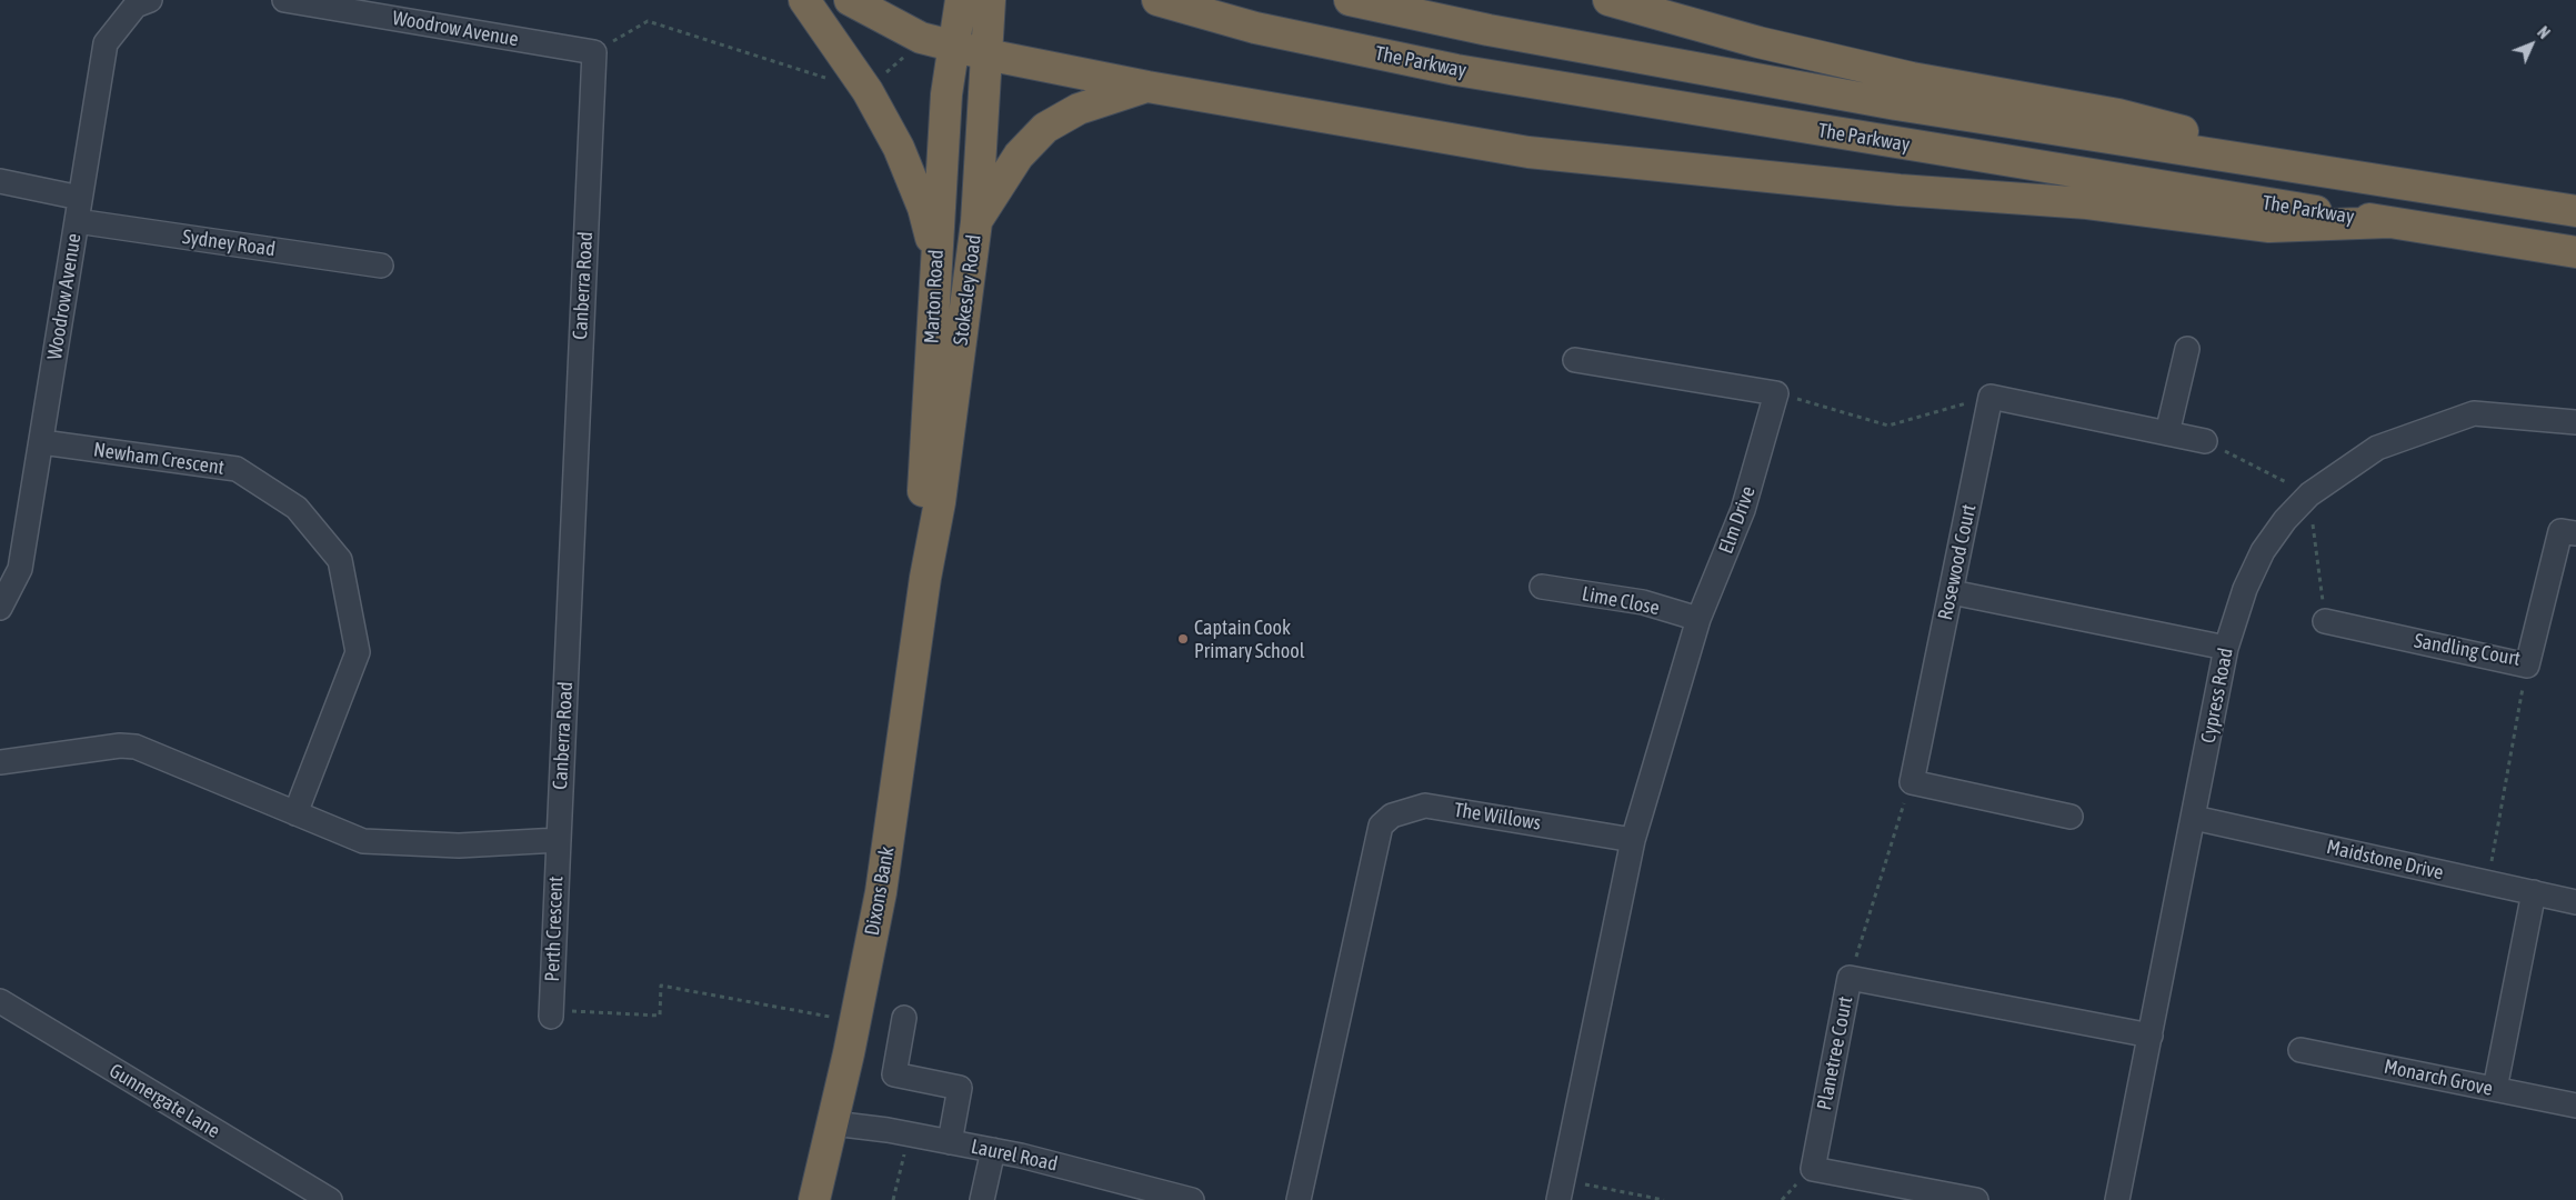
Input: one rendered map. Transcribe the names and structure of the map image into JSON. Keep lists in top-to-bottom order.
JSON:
{
  "streets": {
    "highway": [
      "The Parkway",
      "Stokesley Road",
      "Marton Road",
      "Dixons Bank"
    ],
    "street": [
      "Woodrow Avenue",
      "Sydney Road",
      "Canberra Road",
      "Newham Crescent",
      "Elm Drive",
      "Rosewood Court",
      "Lime Close",
      "Sandling Court",
      "Cypress Road",
      "The Willows",
      "Maidstone Drive",
      "Perth Crescent",
      "Planetree Court",
      "Monarch Grove",
      "Gunnergate Lane",
      "Laurel Road"
    ]
  },
  "crossings": [
    ["Woodrow Avenue", "Sydney Road"],
    ["Woodrow Avenue", "Canberra Road"],
    ["Woodrow Avenue", "Newham Crescent"],
    ["Canberra Road", "Perth Crescent"],
    ["Stokesley Road", "Marton Road"],
    ["Stokesley Road", "Dixons Bank"],
    ["Marton Road", "Dixons Bank"],
    ["Elm Drive", "Lime Close"],
    ["Elm Drive", "The Willows"],
    ["Cypress Road", "Maidstone Drive"],
    ["Cypress Road", "Planetree Court"],
    ["Dixons Bank", "Laurel Road"]
  ],
  "places": ["Captain Cook Primary School"],
  "north": "top right"
}
